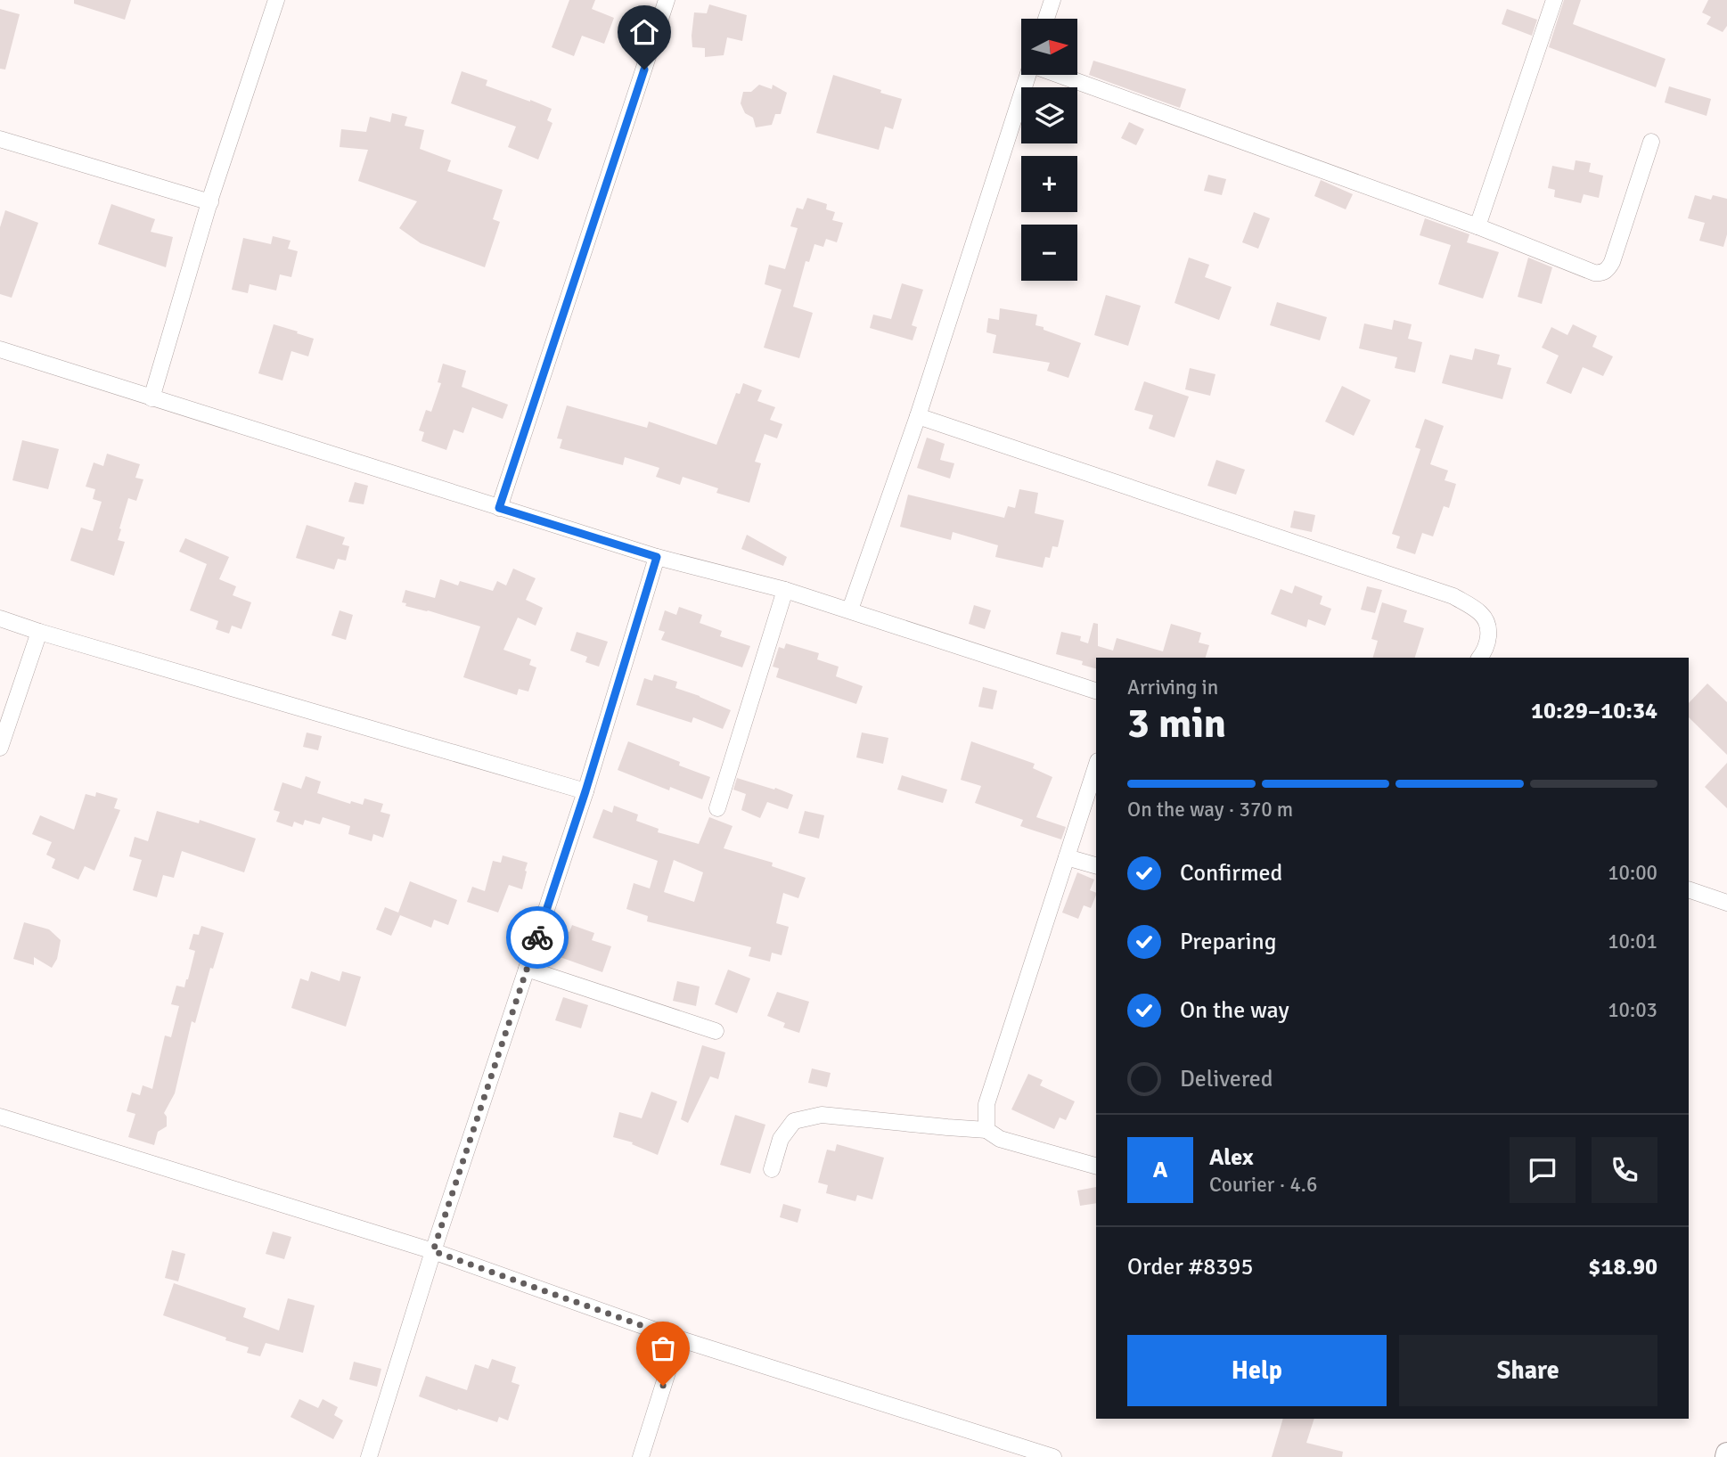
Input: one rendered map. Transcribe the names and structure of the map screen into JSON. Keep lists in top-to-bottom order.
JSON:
{
  "north": "right",
  "page": {
    "map_buttons": ["+", "−"],
    "heading": ["3 min", "Arriving in", "10:29–10:34"],
    "panel": [
      "Alex",
      "Courier · 4.6",
      "Order #8395",
      "$18.90"
    ],
    "bar": "On the way · 370 m",
    "list": [
      ["Confirmed", "10:00"],
      ["Preparing", "10:01"],
      ["On the way", "10:03"],
      "Delivered"
    ],
    "round": "A",
    "buttons": ["Help", "Share"]
  }
}
